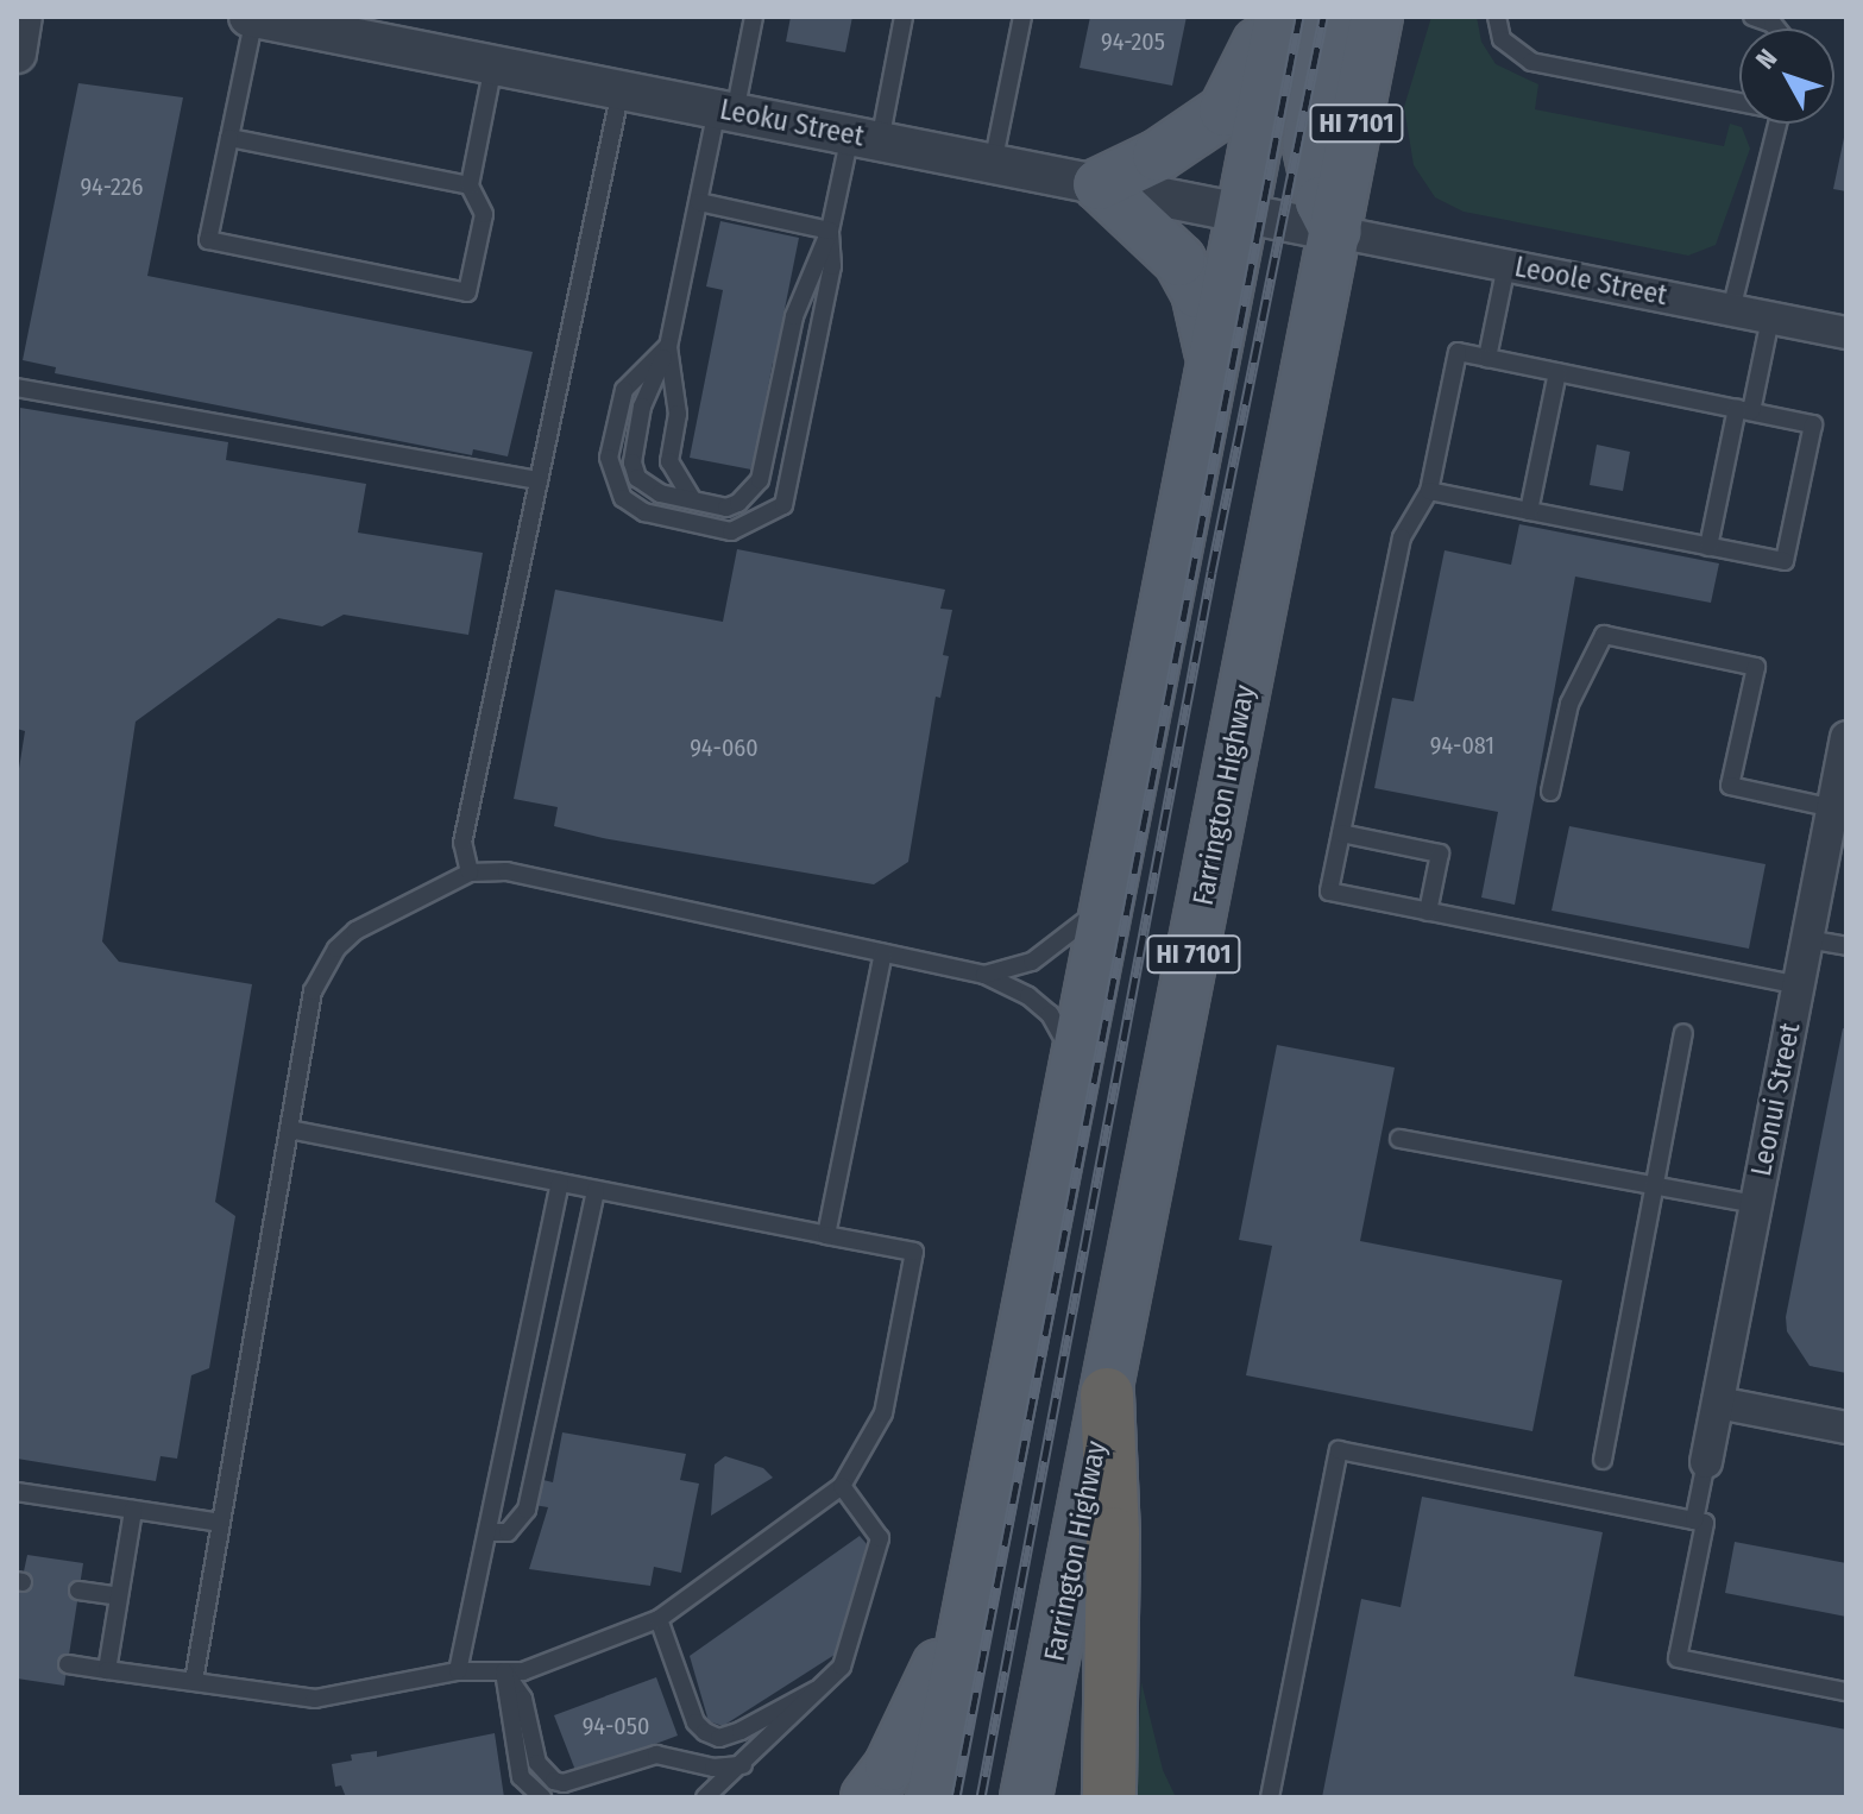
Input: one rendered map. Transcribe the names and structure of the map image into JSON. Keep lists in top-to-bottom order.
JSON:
{
  "streets": {
    "main road": ["HI 7101", "Farrington Highway"],
    "street": ["Leoku Street", "Leoole Street", "Leonui Street"]
  },
  "crossings": [
    ["Leoku Street", "Leoole Street"],
    ["Leoku Street", "Farrington Highway"],
    ["Leoole Street", "Farrington Highway"]
  ],
  "house_numbers": [
    "94-205",
    "94-226",
    "94-081",
    "94-060",
    "94-050"
  ],
  "north": "top left"
}
